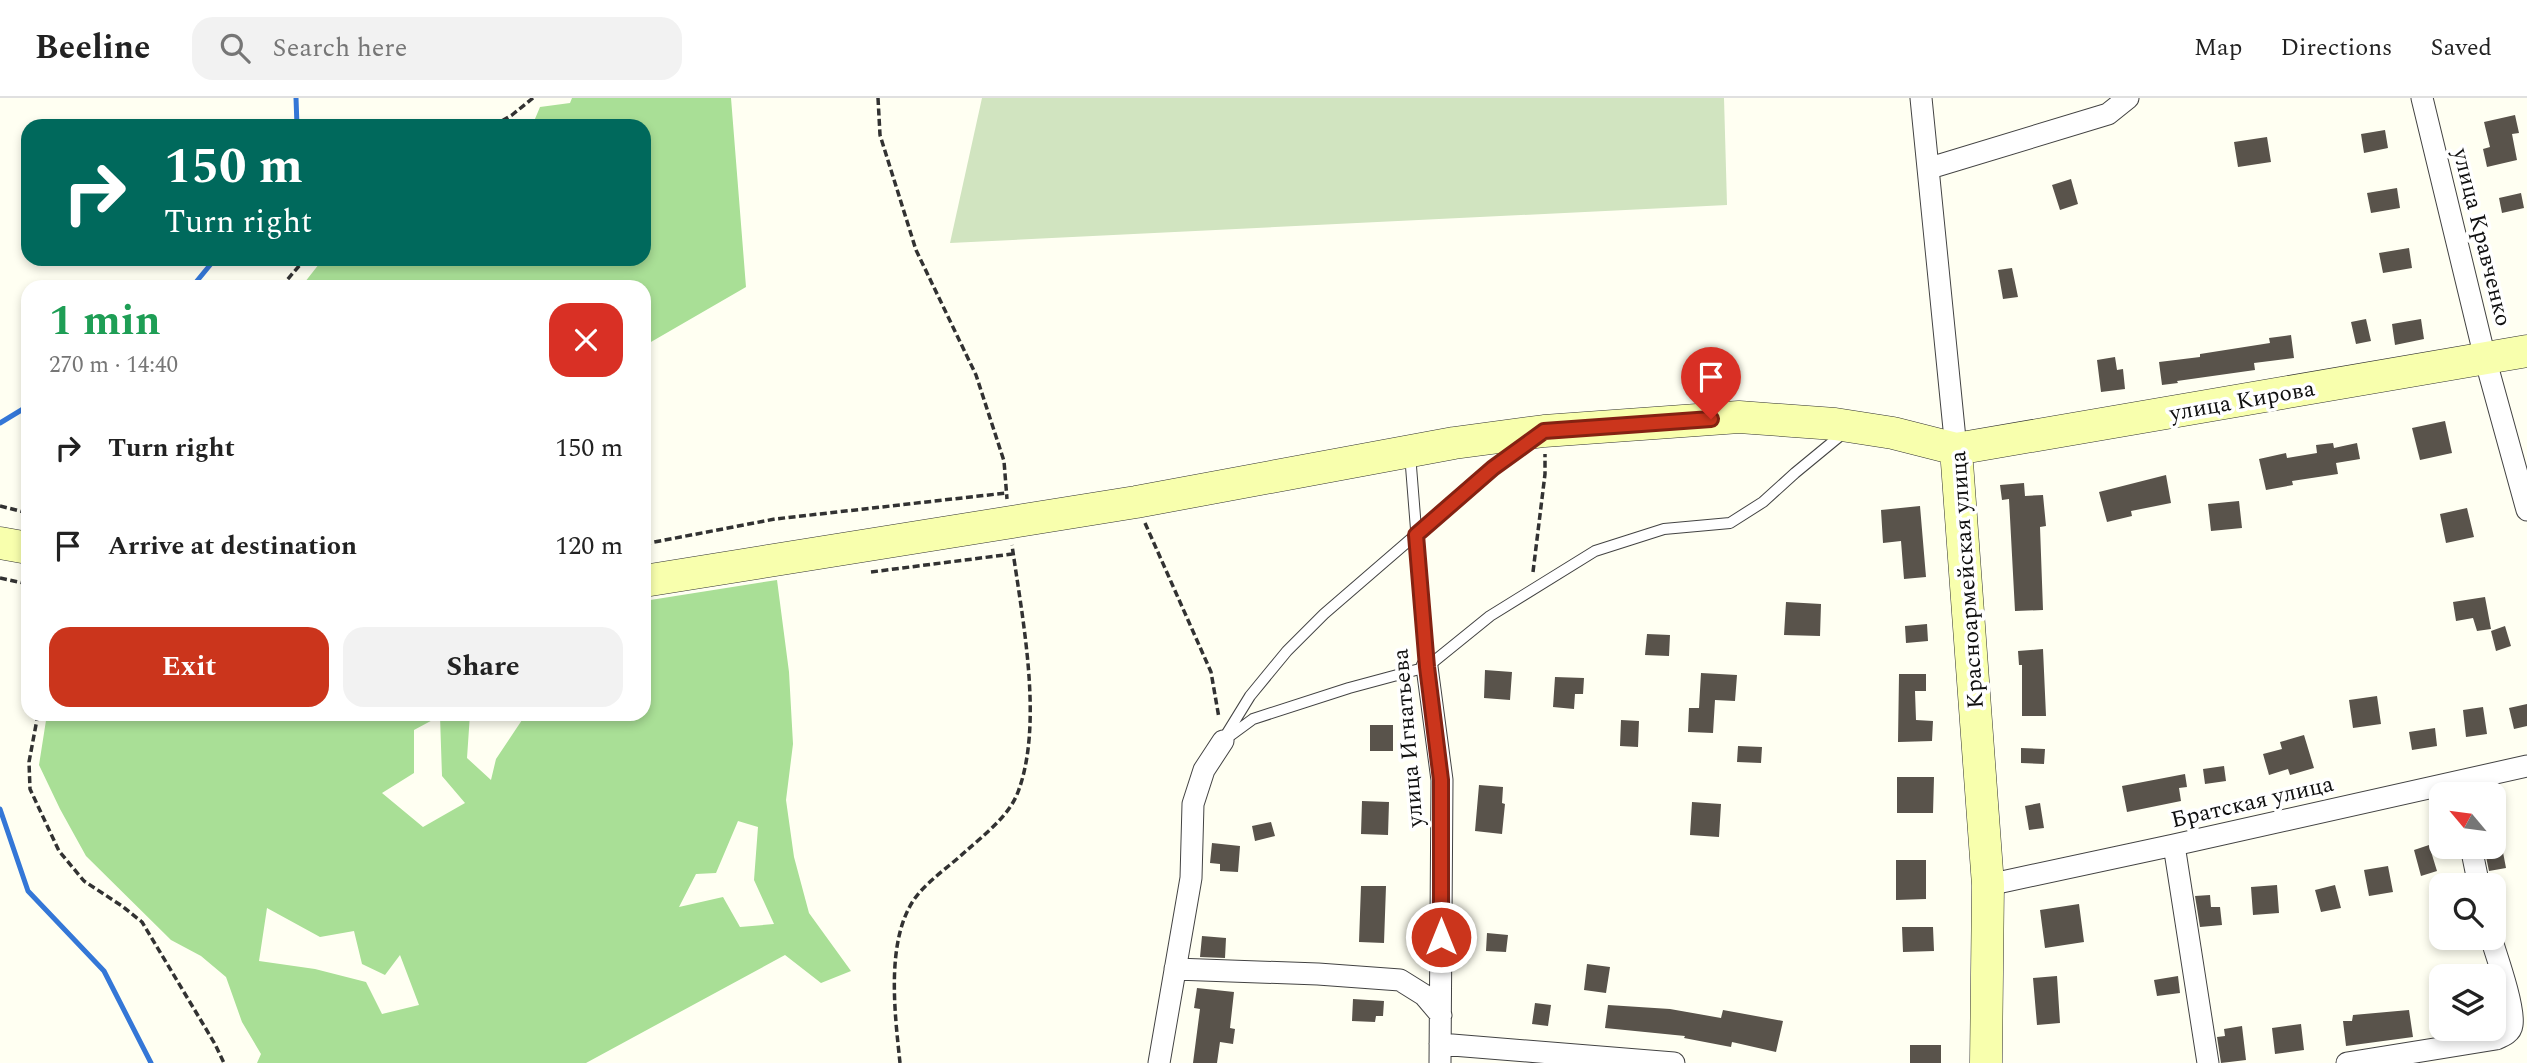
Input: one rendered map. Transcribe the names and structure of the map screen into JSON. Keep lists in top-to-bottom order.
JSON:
{
  "streets": {
    "street": [
      "улица Кравченко",
      "улица Кирова",
      "Красноармейская улица",
      "улица Игнатьева",
      "Братская улица"
    ]
  },
  "crossings": [
    ["улица Кравченко", "улица Кирова"],
    ["улица Кирова", "Красноармейская улица"],
    ["Красноармейская улица", "Братская улица"]
  ],
  "north": "top left",
  "page": {
    "header": "Beeline",
    "search": "Search here",
    "nav": ["Map", "Directions", "Saved"],
    "turn": ["150 m", "Turn right"],
    "heading": ["1 min", "270 m · 14:40"],
    "list": [
      {
        "name": "Turn right",
        "value": "150 m"
      },
      {
        "name": "Arrive at destination",
        "value": "120 m"
      }
    ],
    "buttons": ["Exit", "Share"]
  }
}
